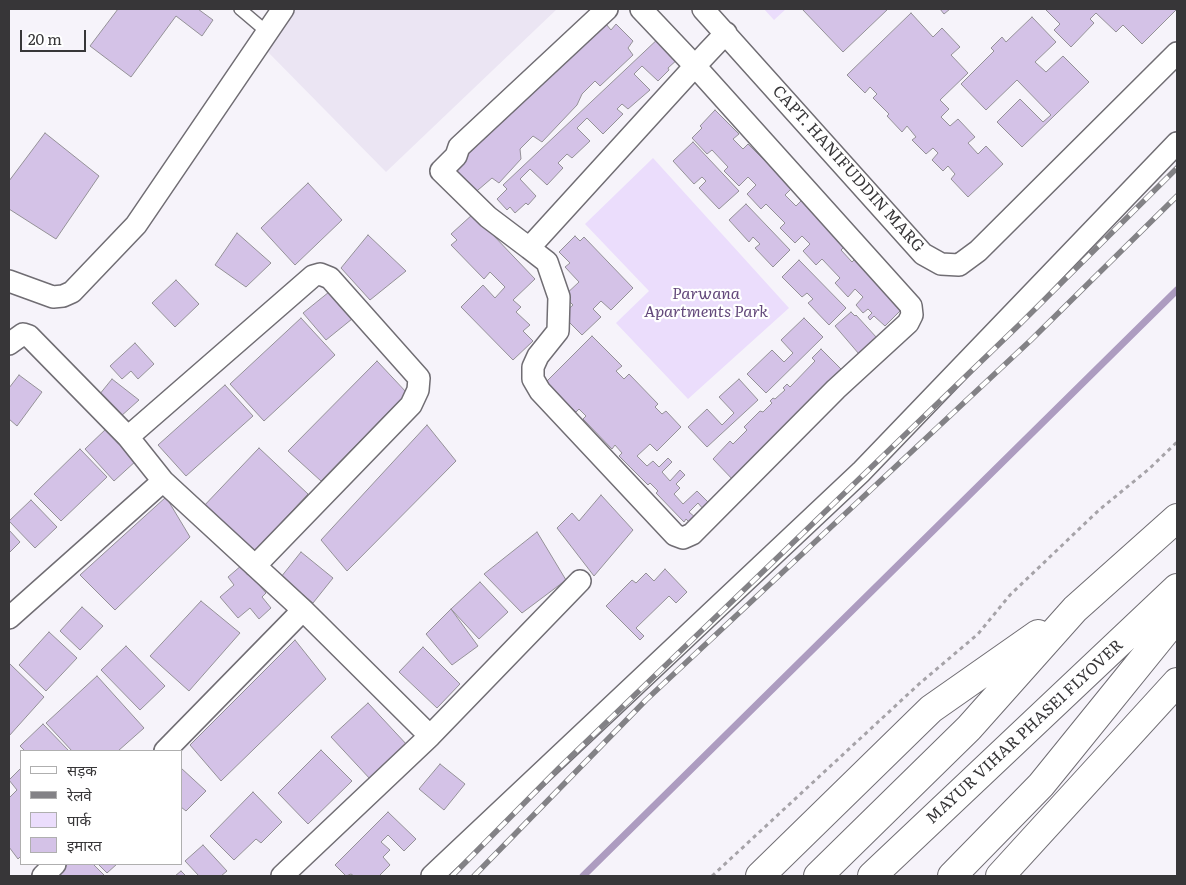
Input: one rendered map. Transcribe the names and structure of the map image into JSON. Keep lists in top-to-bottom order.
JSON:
{
  "streets": {
    "main road": ["MAYUR VIHAR PHASE1 FLYOVER"],
    "street": ["CAPT. HANIFUDDIN MARG"]
  },
  "parks": ["Parwana Apartments Park"],
  "legend": [
    "सड़क",
    "रेलवे",
    "पार्क",
    "इमारत"
  ],
  "scale_bar": "20 m"
}
